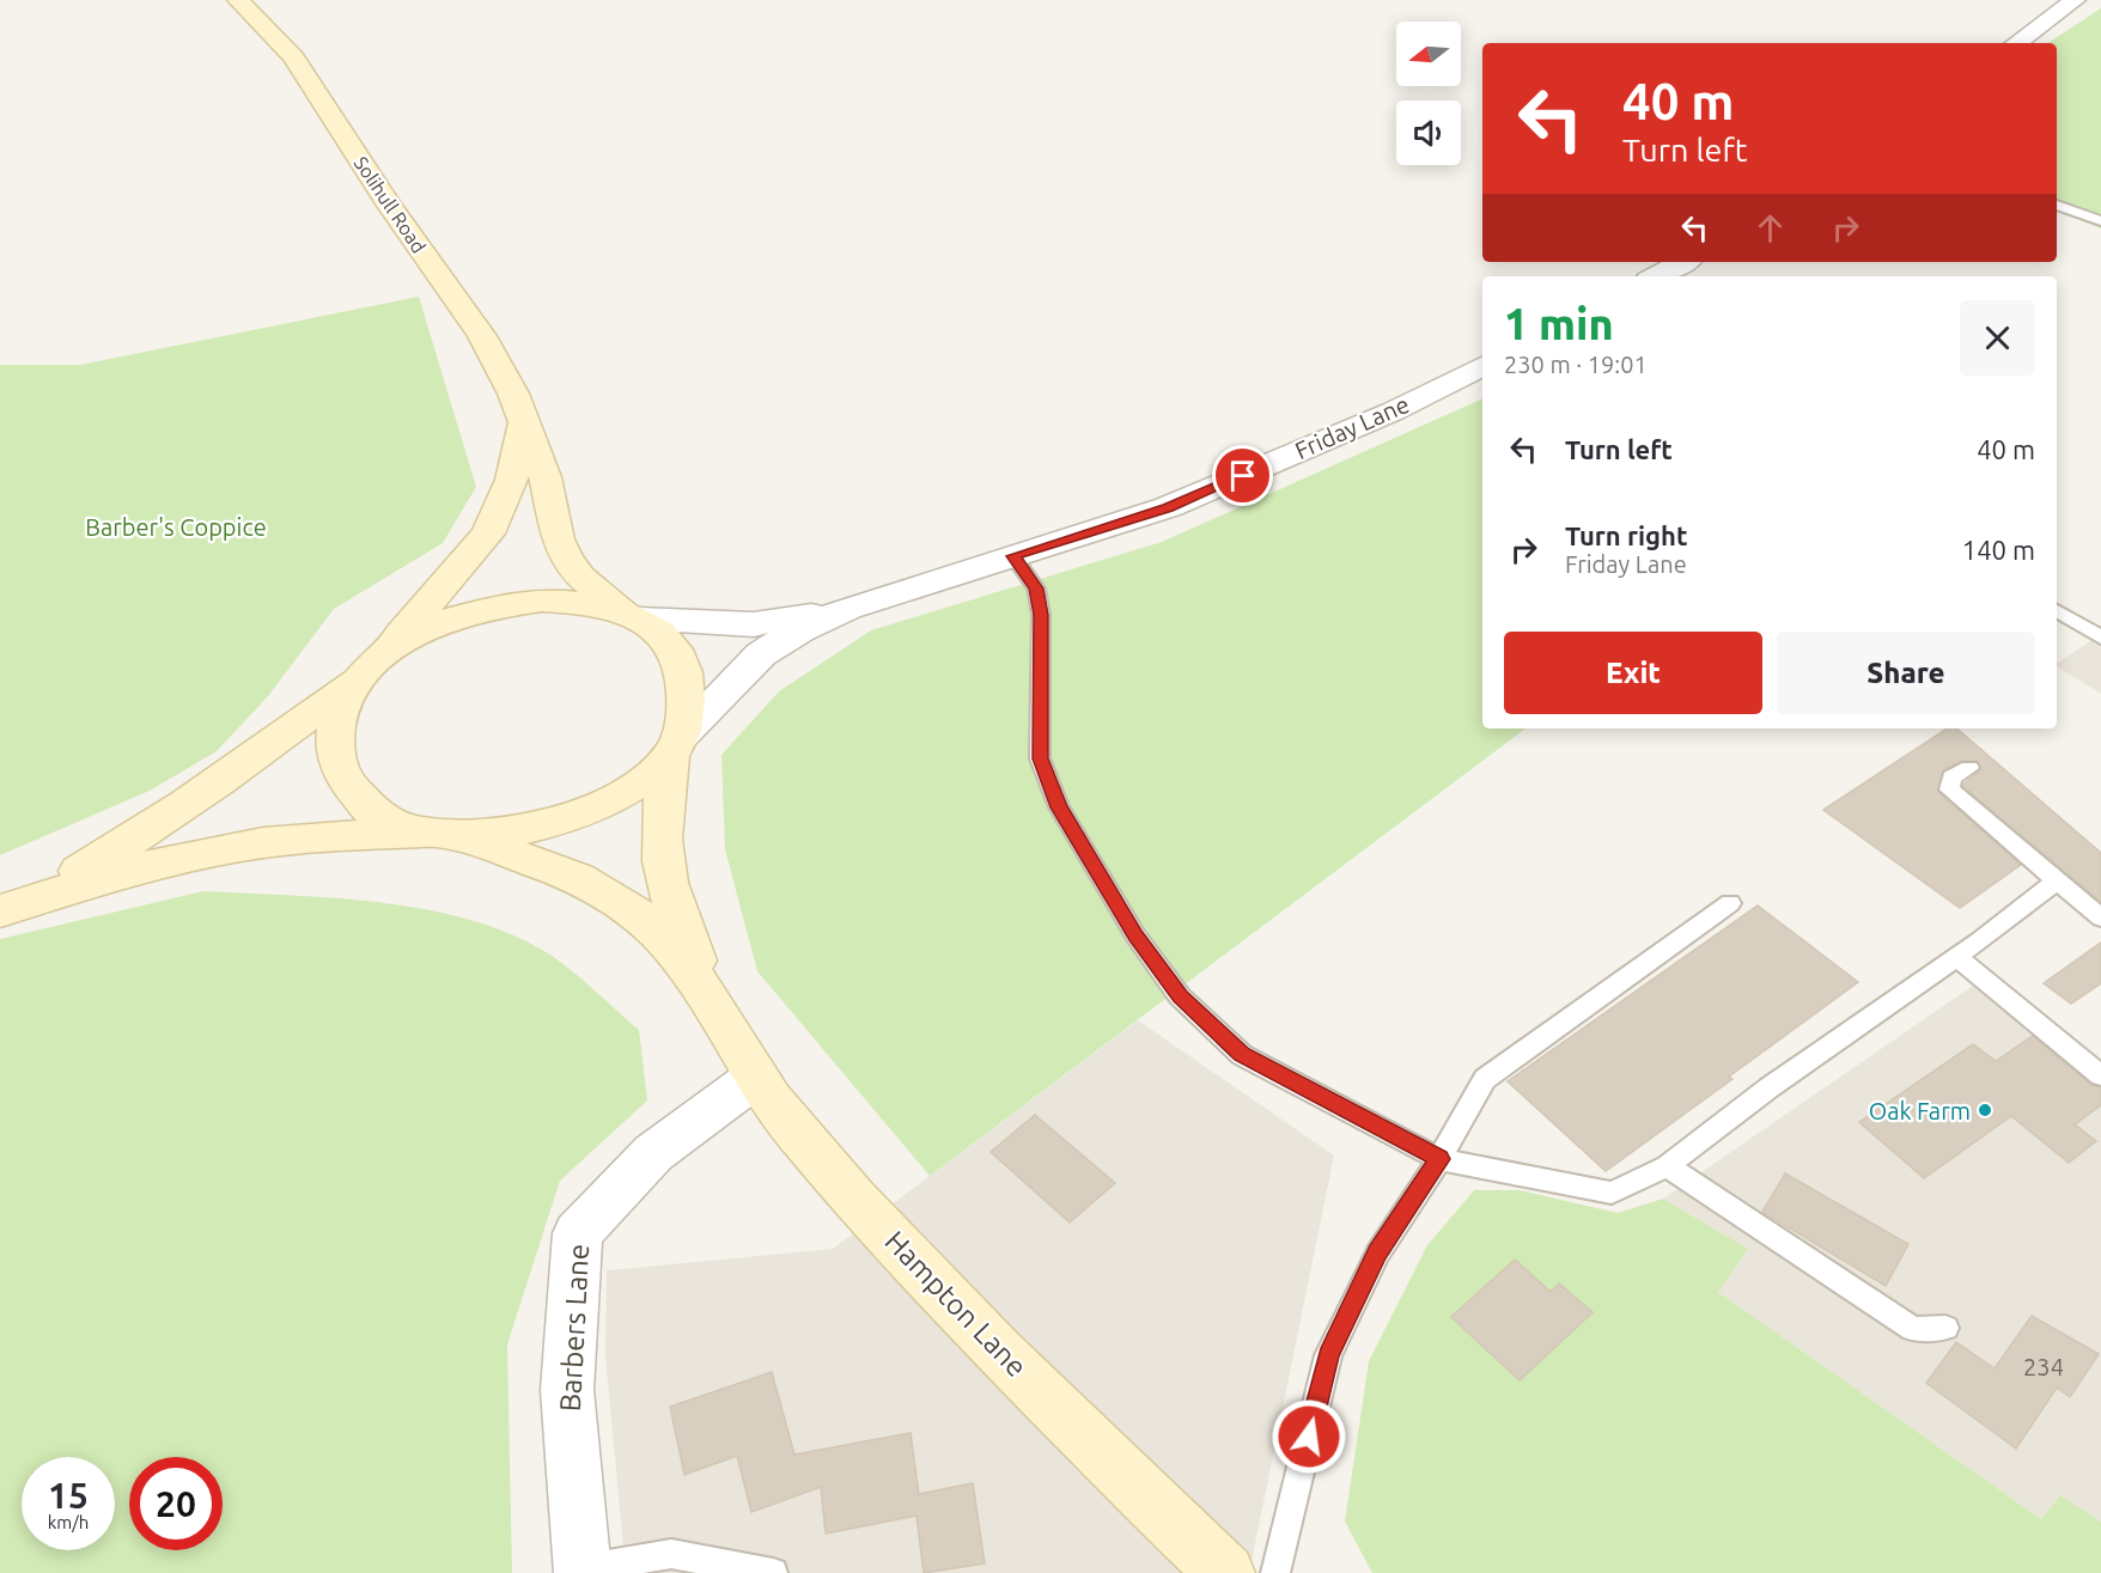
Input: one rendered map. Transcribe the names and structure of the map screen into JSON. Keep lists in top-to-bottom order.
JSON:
{
  "streets": {
    "main road": ["Solihull Road", "Hampton Lane"],
    "street": ["Friday Lane", "Barbers Lane"]
  },
  "crossings": [
    ["Solihull Road", "Friday Lane"],
    ["Solihull Road", "Hampton Lane"],
    ["Friday Lane", "Hampton Lane"],
    ["Hampton Lane", "Barbers Lane"]
  ],
  "parks": ["Barber's Coppice"],
  "places": ["Oak Farm"],
  "house_numbers": ["234"],
  "north": "left",
  "page": {
    "turn": ["40 m", "Turn left"],
    "heading": ["1 min", "230 m · 19:01"],
    "list": [
      {
        "name": "Turn left",
        "value": "40 m"
      },
      {
        "name": "Turn right",
        "note": "Friday Lane",
        "value": "140 m"
      }
    ],
    "buttons": ["Exit", "Share"],
    "speed": "15 km/h",
    "limit": "20"
  }
}
